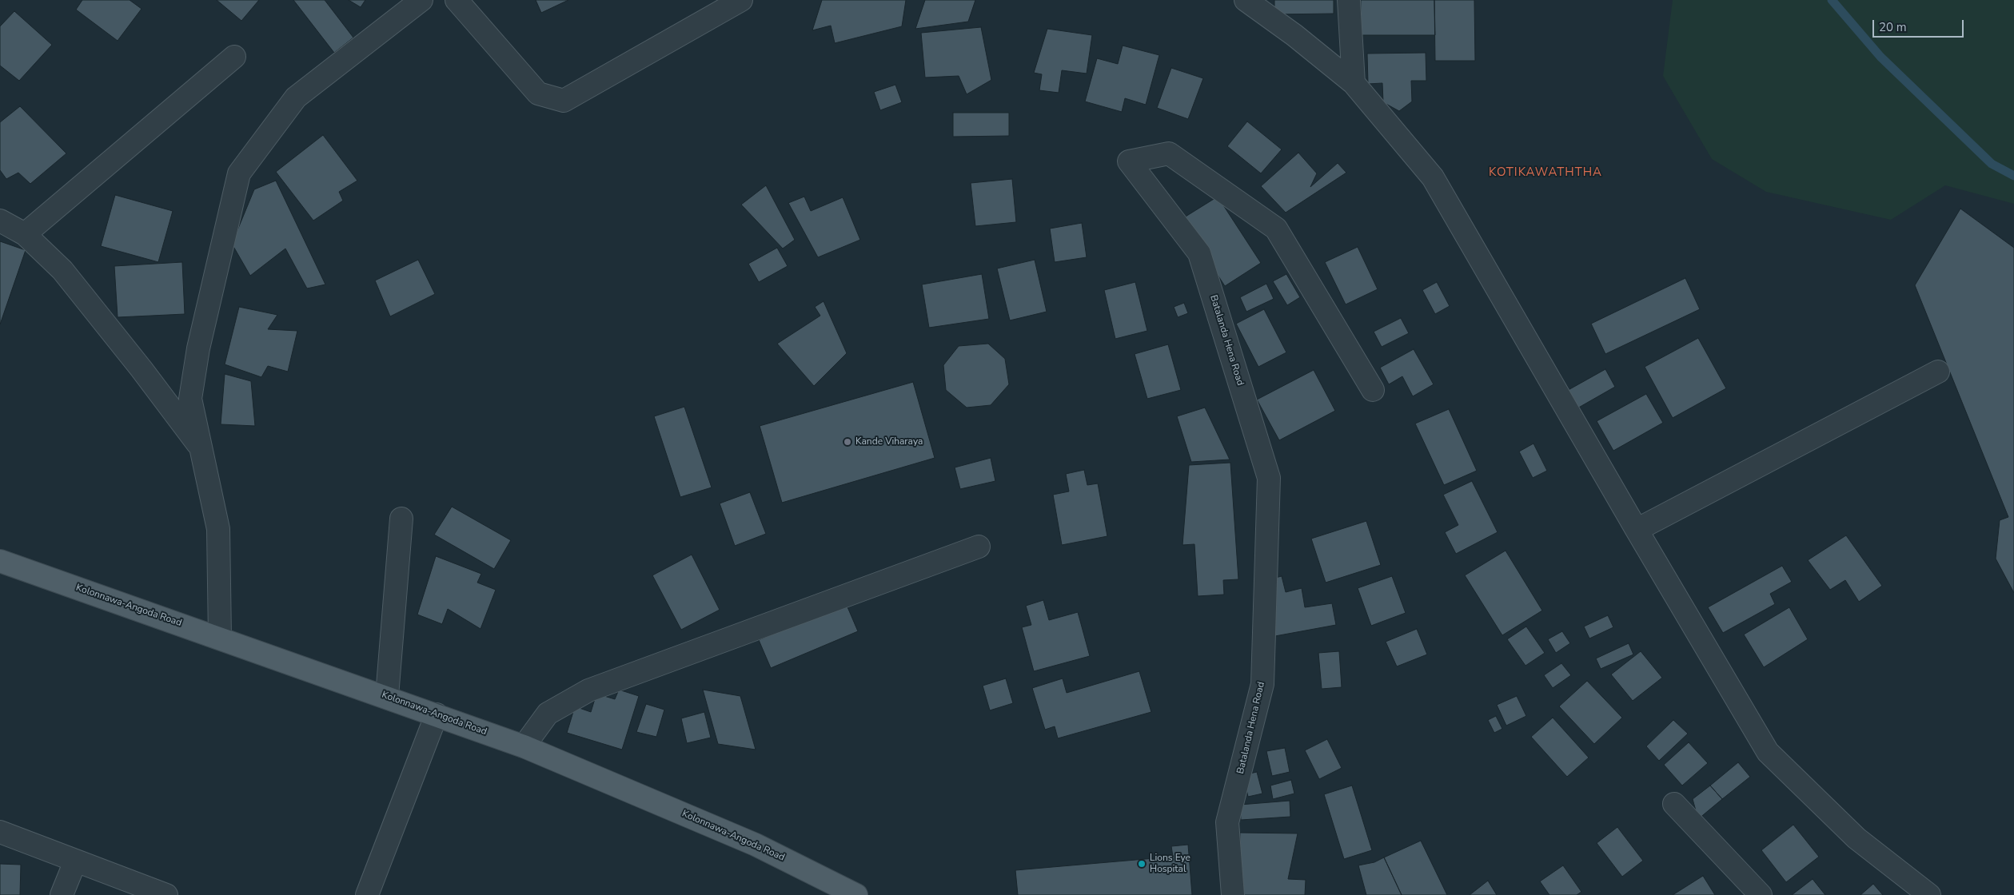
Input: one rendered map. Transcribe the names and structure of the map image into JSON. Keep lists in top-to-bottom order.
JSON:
{
  "streets": {
    "main road": ["Kolonnawa-Angoda Road"],
    "street": ["Batalanda Hena Road"]
  },
  "districts": ["KOTIKAWATHTHA"],
  "places": ["Kande Viharaya", "Lions Eye Hospital"],
  "scale_bar": "20 m"
}
